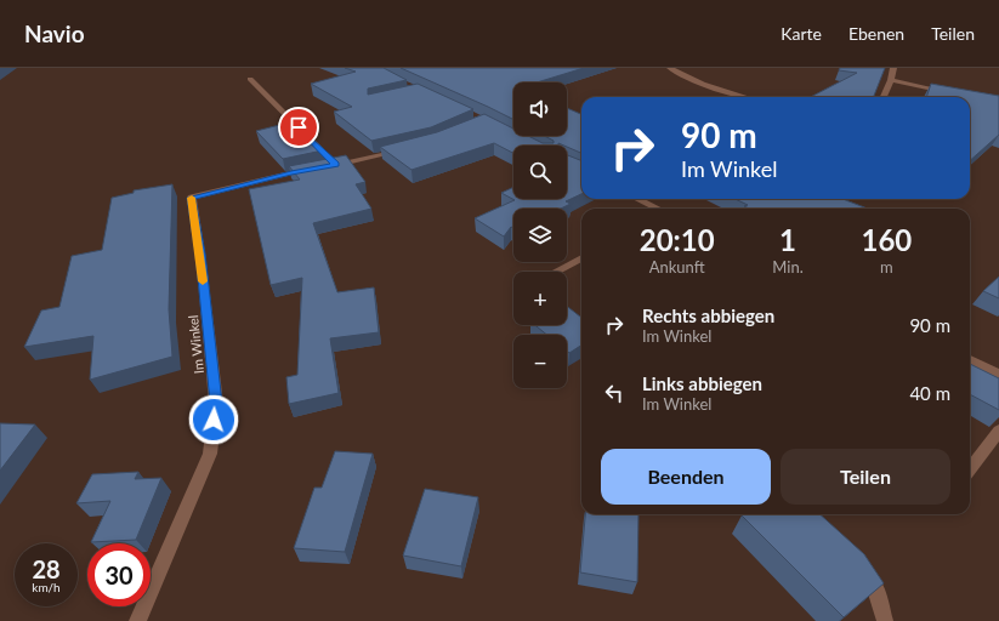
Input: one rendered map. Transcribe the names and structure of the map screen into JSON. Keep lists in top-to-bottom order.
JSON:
{
  "streets": {
    "street": ["Im Winkel"]
  },
  "page": {
    "header": "Navio",
    "nav": ["Karte", "Ebenen", "Teilen"],
    "map_buttons": ["+", "−"],
    "turn": ["90 m", "Im Winkel"],
    "eta": [
      "20:10",
      "Ankunft",
      "1",
      "Min.",
      "160",
      "m"
    ],
    "list": [
      {
        "name": "Rechts abbiegen",
        "note": "Im Winkel",
        "value": "90 m"
      },
      {
        "name": "Links abbiegen",
        "note": "Im Winkel",
        "value": "40 m"
      }
    ],
    "buttons": ["Beenden", "Teilen"],
    "speed": "28 km/h",
    "limit": "30"
  }
}
